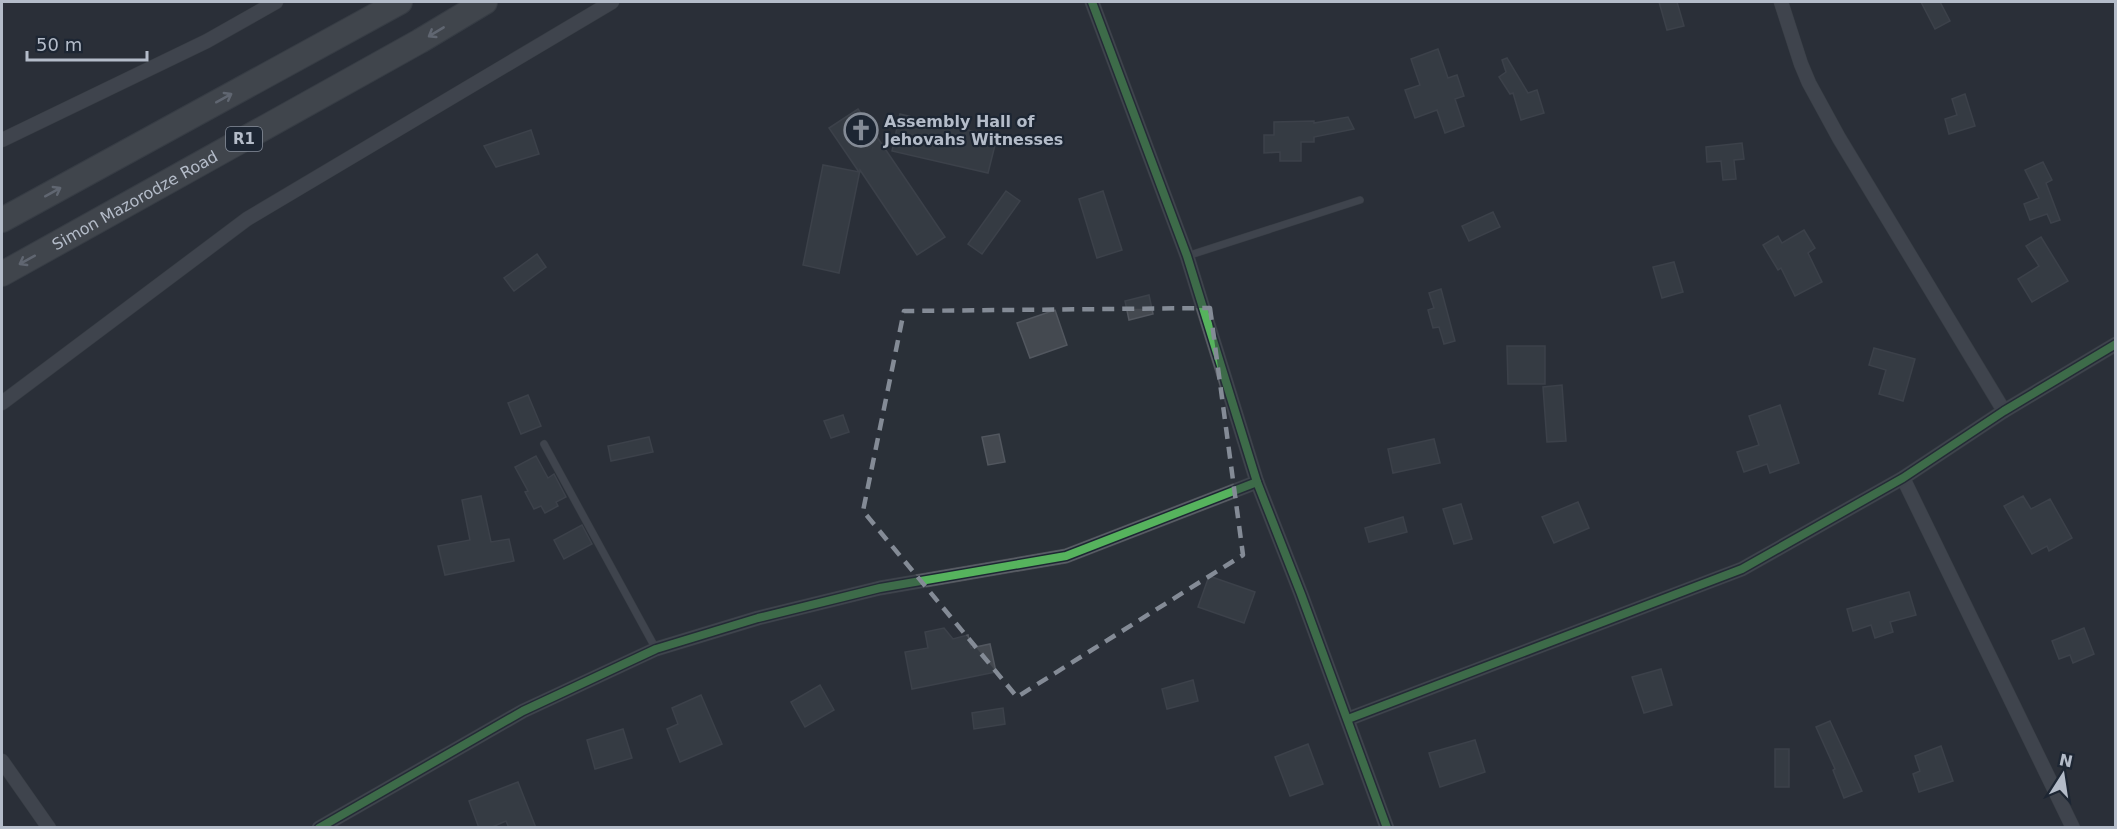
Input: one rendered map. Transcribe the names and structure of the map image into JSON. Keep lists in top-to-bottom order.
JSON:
{
  "streets": {
    "highway": ["R1", "Simon Mazorodze Road"]
  },
  "places": {
    "church": ["Assembly Hall of Jehovahs Witnesses"]
  },
  "scale_bar": "50 m",
  "north": "top"
}
